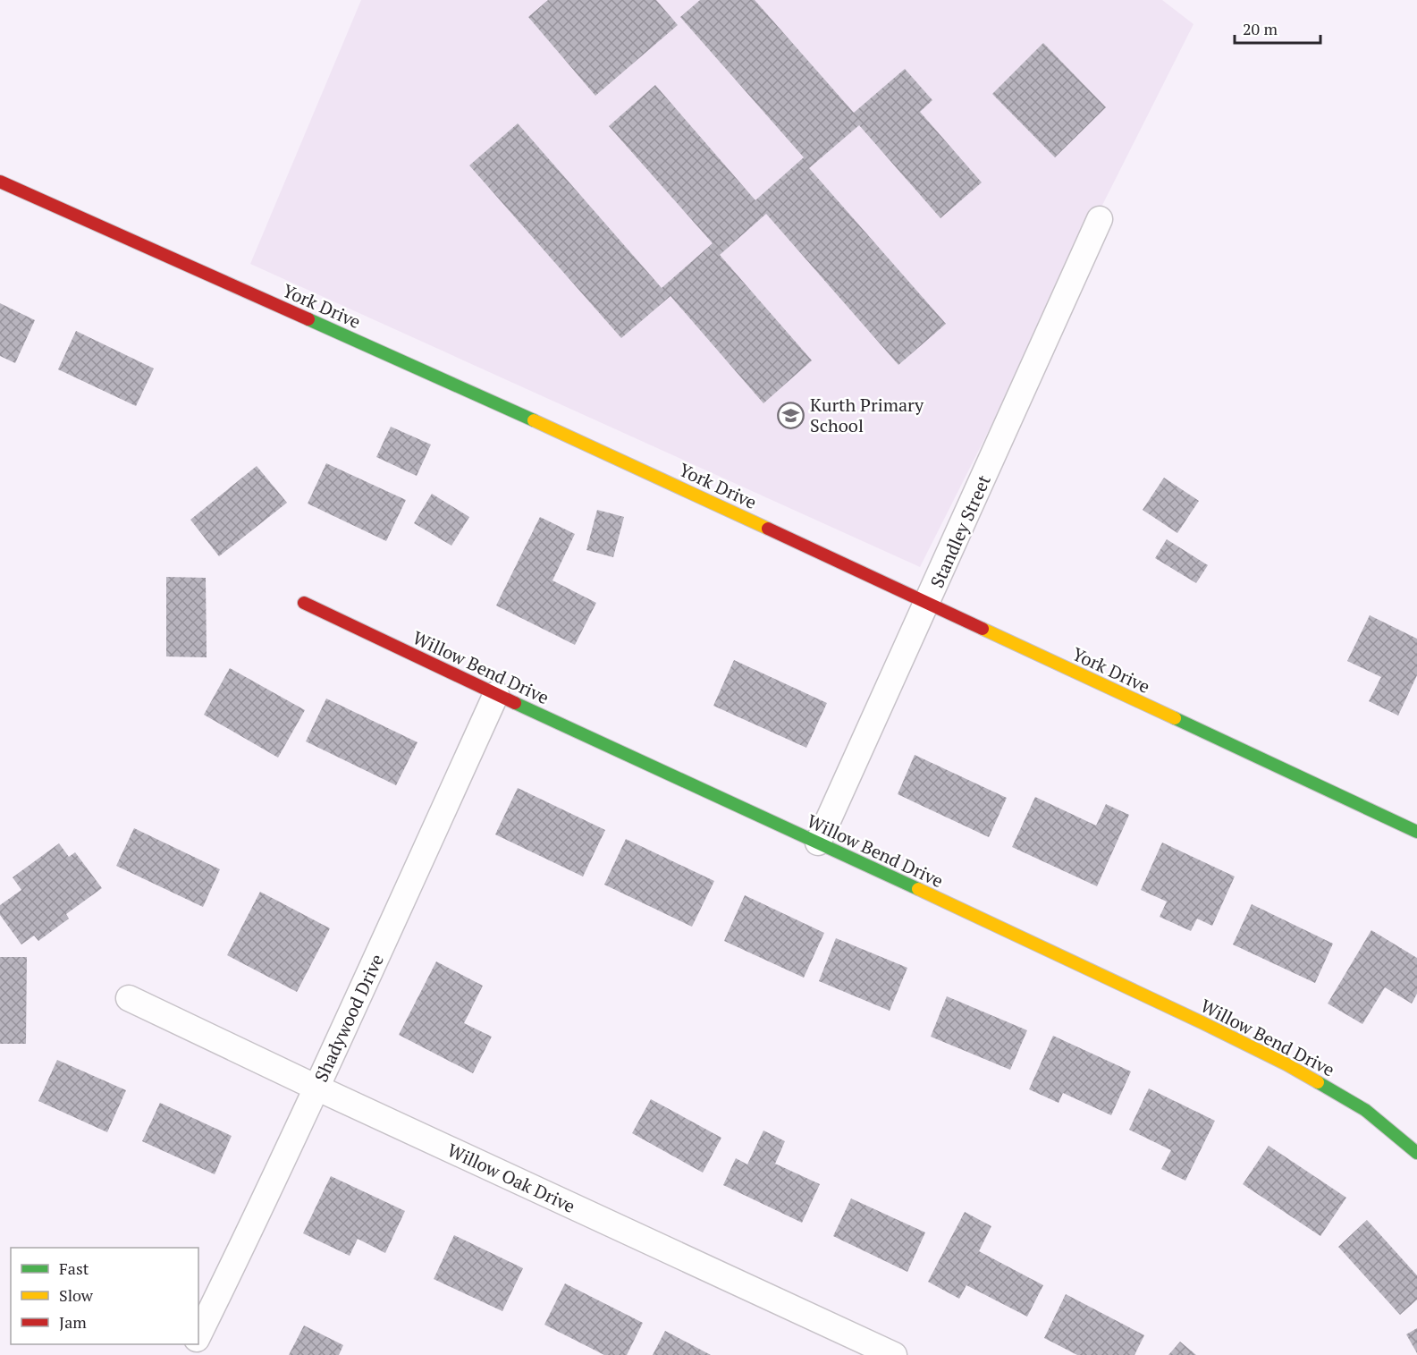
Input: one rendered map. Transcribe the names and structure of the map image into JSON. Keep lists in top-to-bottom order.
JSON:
{
  "streets": {
    "street": [
      "York Drive",
      "Standley Street",
      "Willow Bend Drive",
      "Shadywood Drive",
      "Willow Oak Drive"
    ]
  },
  "crossings": [
    ["York Drive", "Standley Street"],
    ["Standley Street", "Willow Bend Drive"],
    ["Willow Bend Drive", "Shadywood Drive"],
    ["Shadywood Drive", "Willow Oak Drive"]
  ],
  "places": {
    "school or university": ["Kurth Primary School"]
  },
  "legend": ["Fast", "Slow", "Jam"],
  "scale_bar": "20 m"
}
